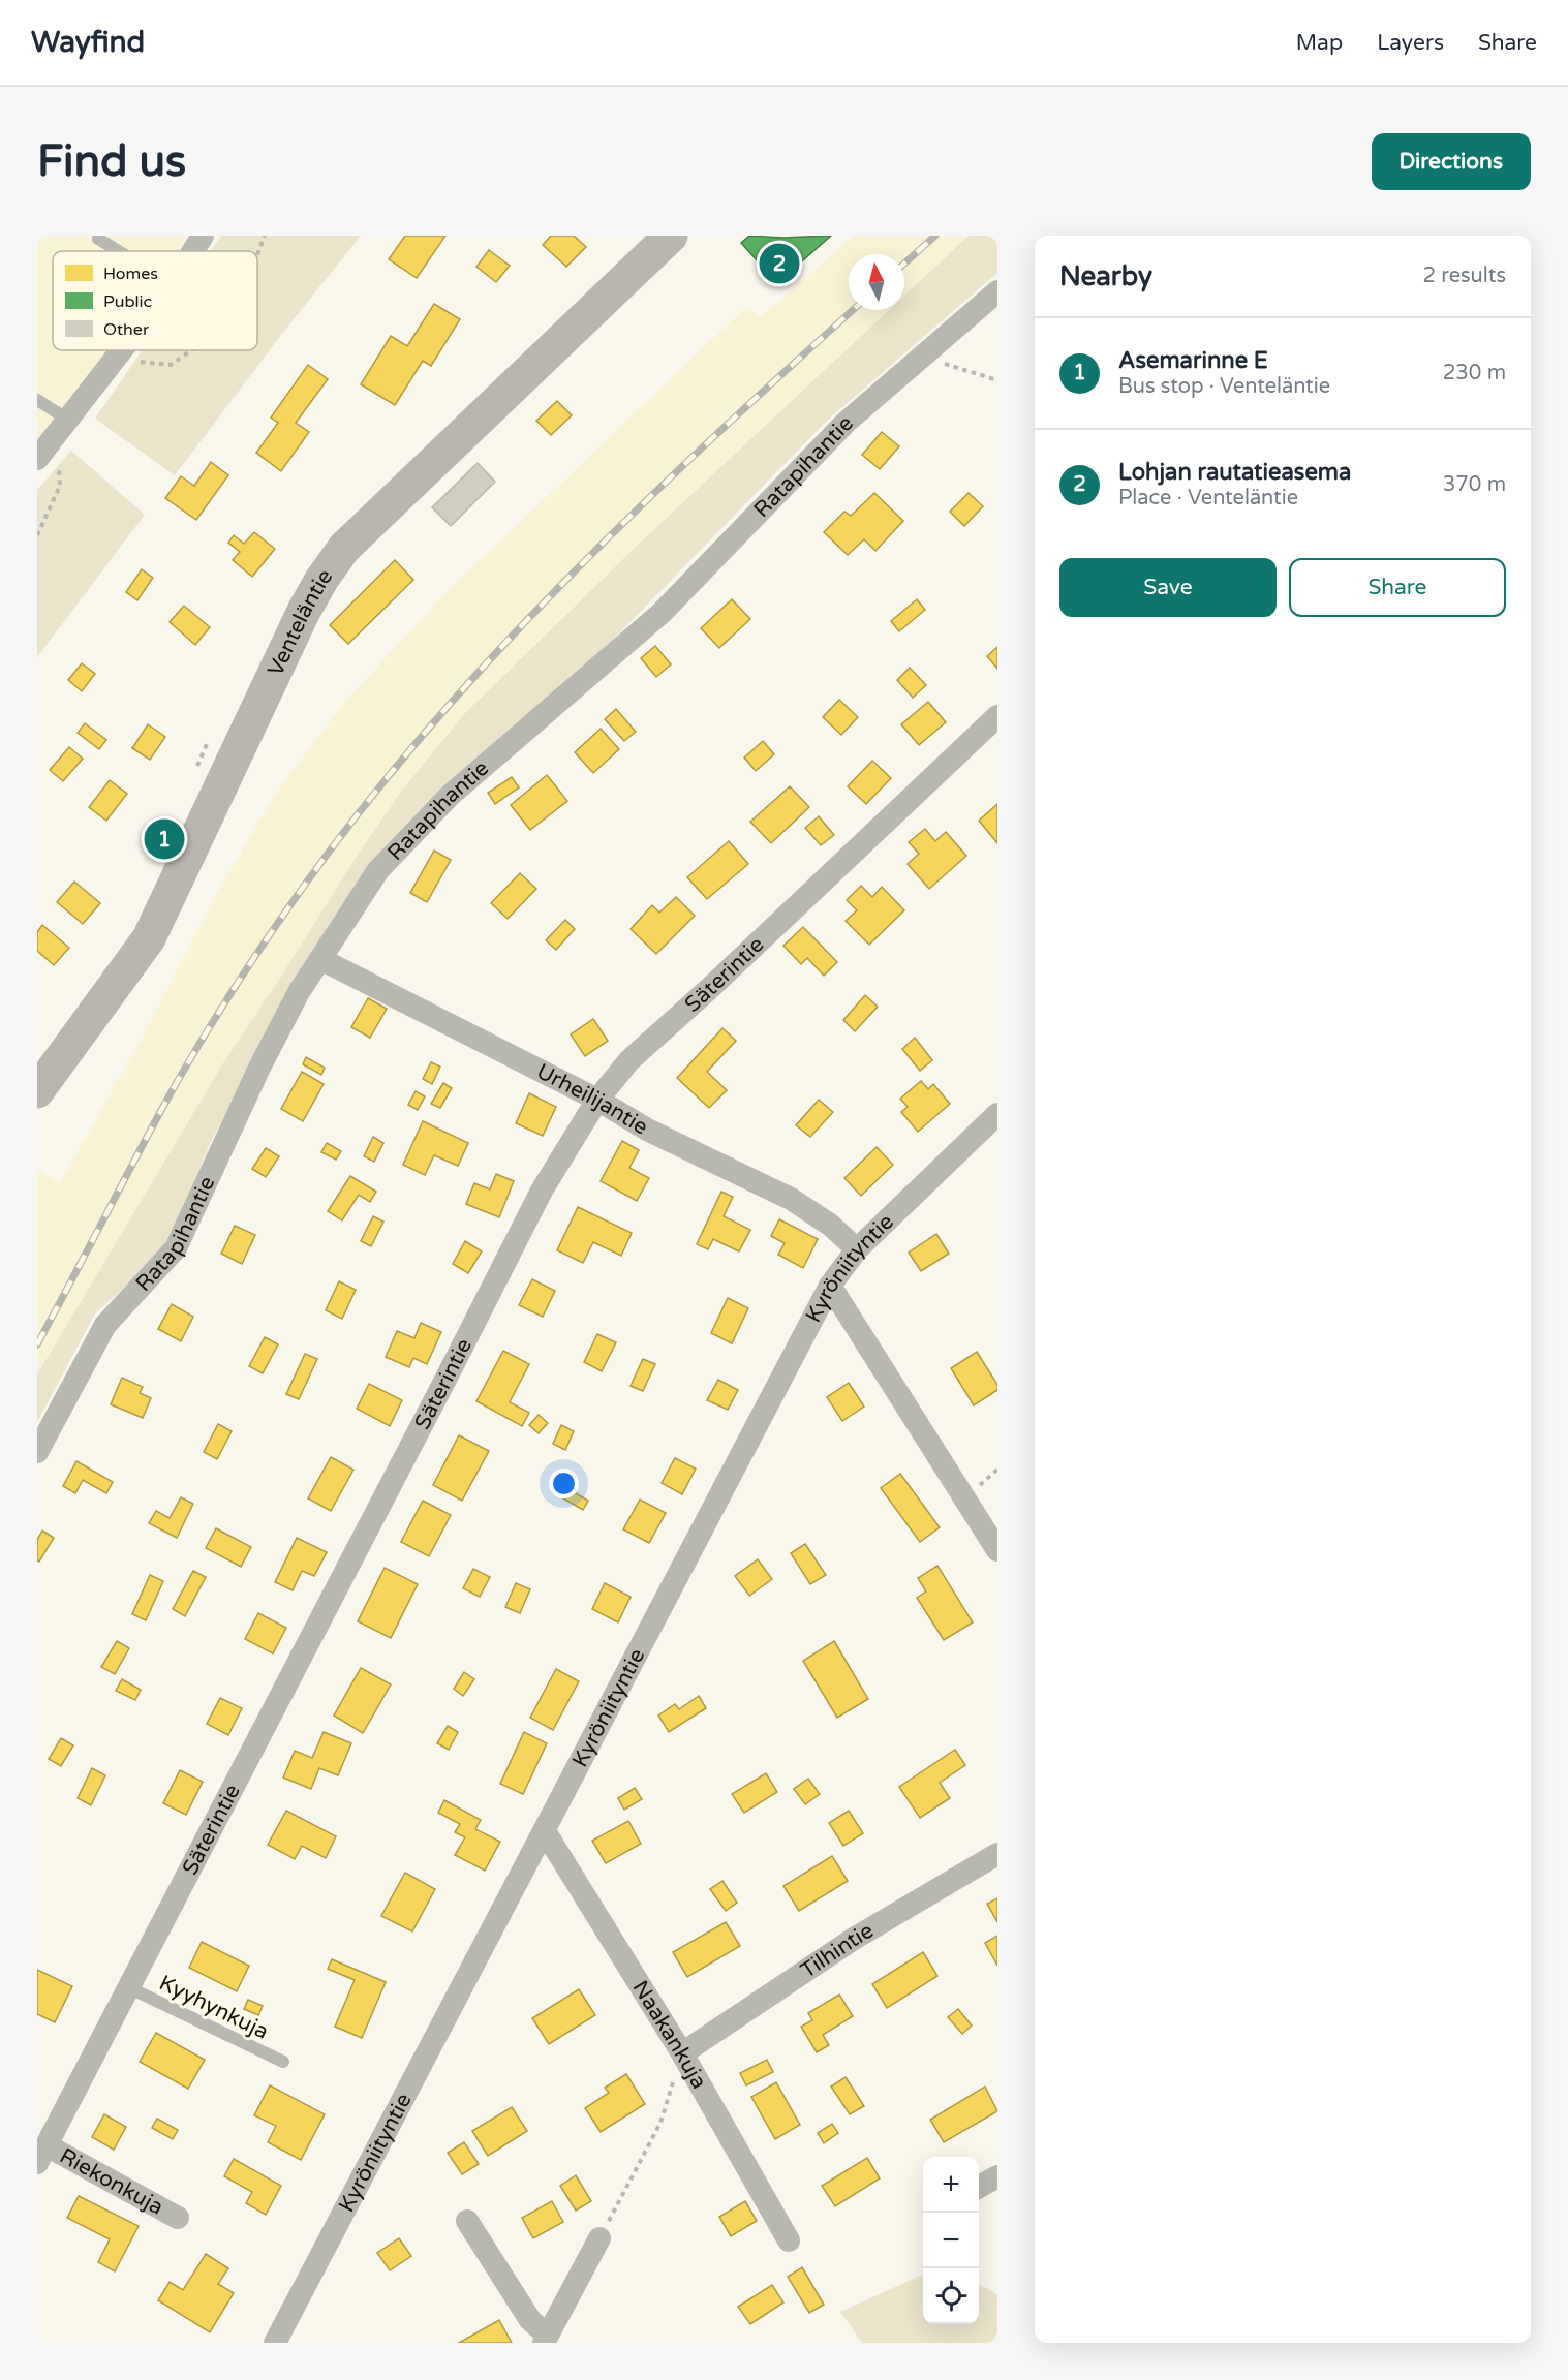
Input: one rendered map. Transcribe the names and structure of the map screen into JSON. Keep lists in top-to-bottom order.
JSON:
{
  "streets": {
    "street": [
      "Ratapihantie",
      "Venteläntie",
      "Säterintie",
      "Urheilijantie",
      "Kyröniityntie",
      "Tilhintie",
      "Naakankuja",
      "Riekonkuja"
    ],
    "lane": ["Kyyhynkuja"]
  },
  "crossings": [
    ["Ratapihantie", "Urheilijantie"],
    ["Säterintie", "Urheilijantie"],
    ["Säterintie", "Kyyhynkuja"],
    ["Säterintie", "Riekonkuja"],
    ["Urheilijantie", "Kyröniityntie"],
    ["Kyröniityntie", "Naakankuja"],
    ["Tilhintie", "Naakankuja"]
  ],
  "legend": ["Homes", "Public", "Other"],
  "north": "top",
  "page": {
    "header": "Wayfind",
    "nav": ["Map", "Layers", "Share"],
    "buttons": [
      "Directions",
      ["Save", "Share"]
    ],
    "title": "Find us",
    "heading": ["Nearby", "2 results"],
    "pins": ["2", "1"],
    "list": [
      {
        "mark": "1",
        "name": "Asemarinne E",
        "note": "Bus stop · Venteläntie",
        "value": "230 m"
      },
      {
        "mark": "2",
        "name": "Lohjan rautatieasema",
        "note": "Place · Venteläntie",
        "value": "370 m"
      }
    ],
    "map_buttons": ["+", "−"]
  }
}
